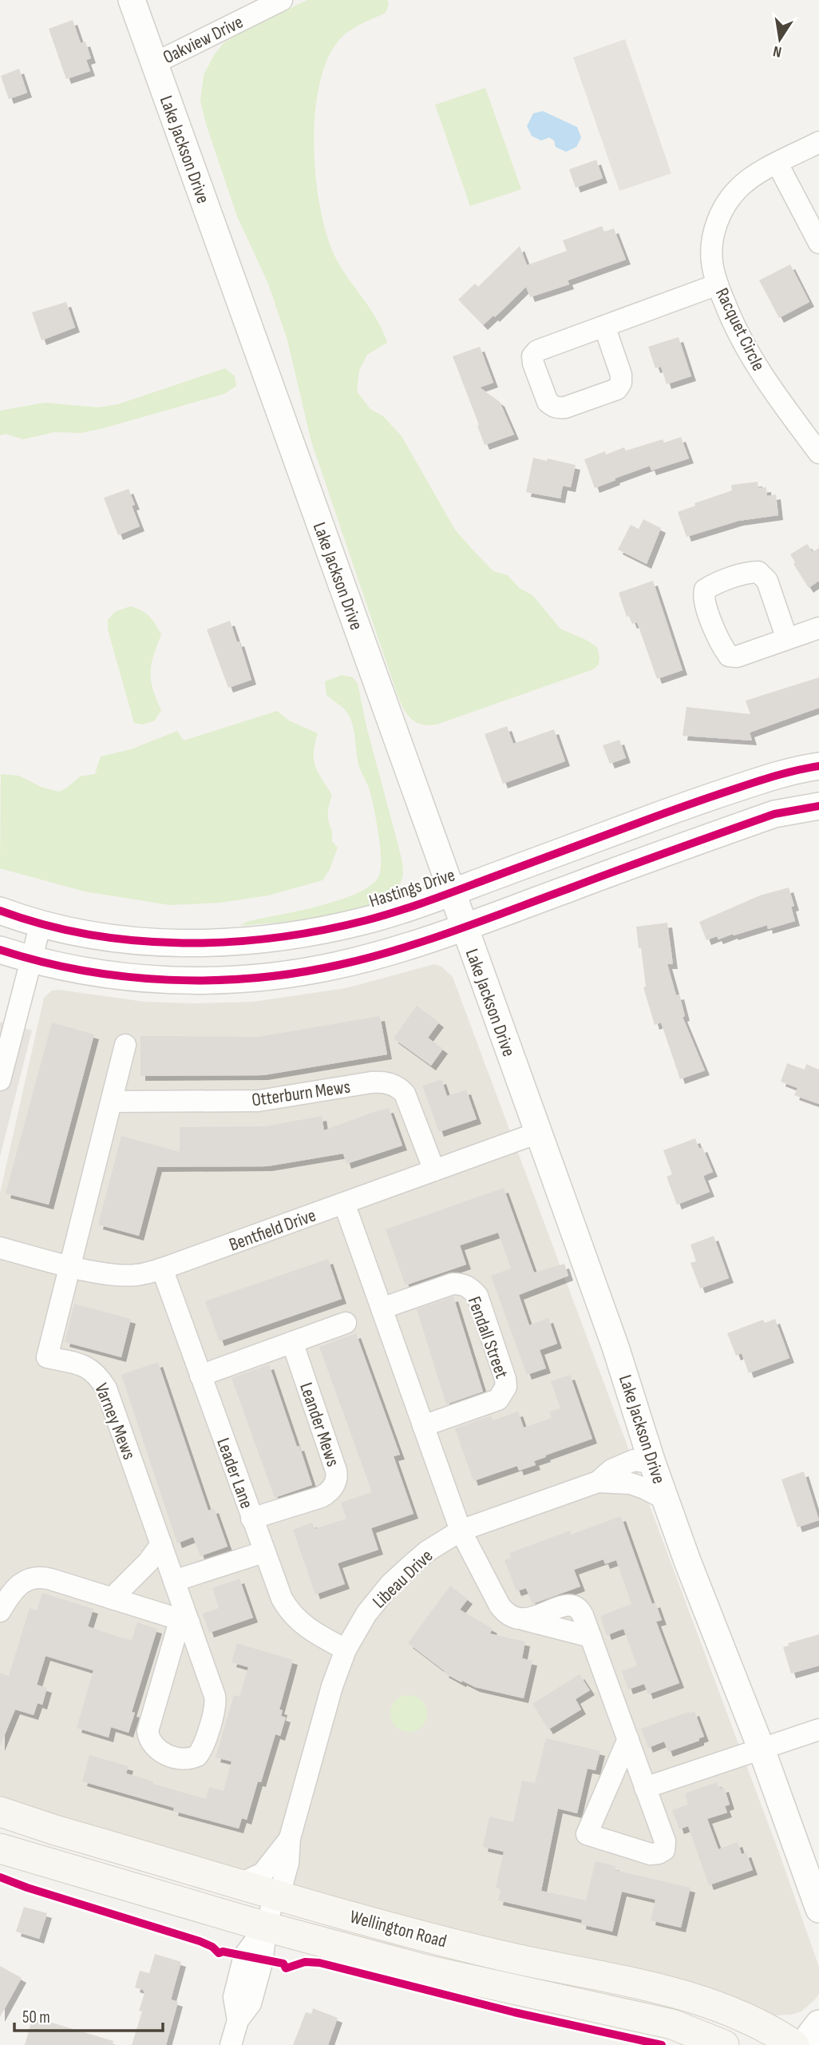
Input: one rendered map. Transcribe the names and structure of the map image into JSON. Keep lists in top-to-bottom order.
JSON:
{
  "streets": {
    "main road": ["Wellington Road"],
    "street": [
      "Oakview Drive",
      "Lake Jackson Drive",
      "Racquet Circle",
      "Hastings Drive",
      "Otterburn Mews",
      "Bentfield Drive",
      "Fendall Street",
      "Varney Mews",
      "Leander Mews",
      "Leader Lane",
      "Libeau Drive"
    ]
  },
  "crossings": [
    ["Oakview Drive", "Lake Jackson Drive"],
    ["Lake Jackson Drive", "Hastings Drive"],
    ["Lake Jackson Drive", "Bentfield Drive"],
    ["Lake Jackson Drive", "Libeau Drive"],
    ["Otterburn Mews", "Bentfield Drive"],
    ["Bentfield Drive", "Varney Mews"],
    ["Bentfield Drive", "Leader Lane"],
    ["Leander Mews", "Leader Lane"],
    ["Leader Lane", "Libeau Drive"],
    ["Libeau Drive", "Wellington Road"]
  ],
  "scale_bar": "50 m",
  "north": "bottom"
}
